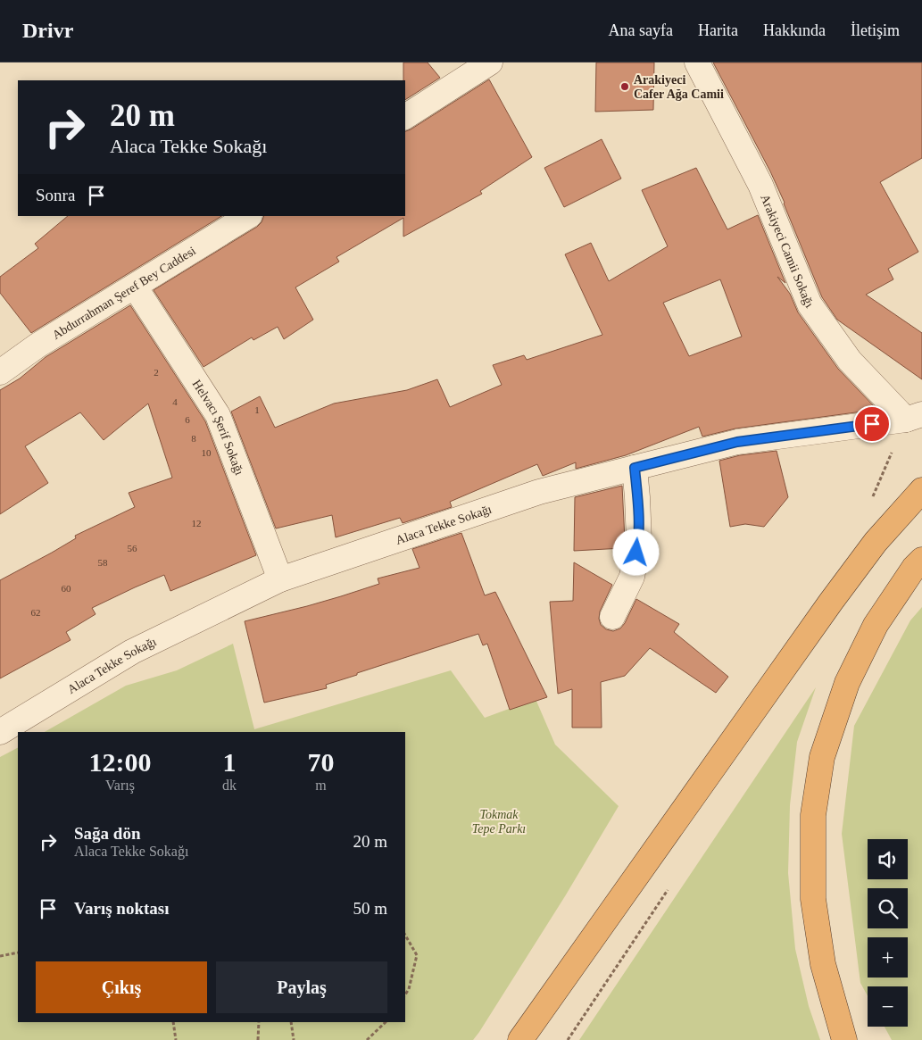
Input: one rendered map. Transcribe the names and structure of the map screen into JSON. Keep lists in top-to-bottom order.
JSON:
{
  "streets": {
    "street": [
      "Arakiyeci Camii Sokağı",
      "Abdurrahman Şeref Bey Caddesi",
      "Helvacı Şerif Sokağı",
      "Alaca Tekke Sokağı"
    ]
  },
  "crossings": [
    ["Arakiyeci Camii Sokağı", "Alaca Tekke Sokağı"],
    ["Abdurrahman Şeref Bey Caddesi", "Helvacı Şerif Sokağı"],
    ["Helvacı Şerif Sokağı", "Alaca Tekke Sokağı"]
  ],
  "parks": ["Tokmak Tepe Parkı"],
  "places": ["Arakiyeci Cafer Ağa Camii"],
  "house_numbers": [
    "2",
    "4",
    "1",
    "6",
    "8",
    "10",
    "12",
    "56",
    "58",
    "60",
    "62"
  ],
  "page": {
    "header": "Drivr",
    "nav": [
      "Ana sayfa",
      "Harita",
      "Hakkında",
      "İletişim"
    ],
    "turn": ["20 m", "Alaca Tekke Sokağı"],
    "then": "Sonra",
    "eta": [
      "12:00",
      "Varış",
      "1",
      "dk",
      "70",
      "m"
    ],
    "list": [
      {
        "name": "Sağa dön",
        "note": "Alaca Tekke Sokağı",
        "value": "20 m"
      },
      {
        "name": "Varış noktası",
        "value": "50 m"
      }
    ],
    "map_buttons": ["+", "−"],
    "buttons": ["Çıkış", "Paylaş"]
  }
}
